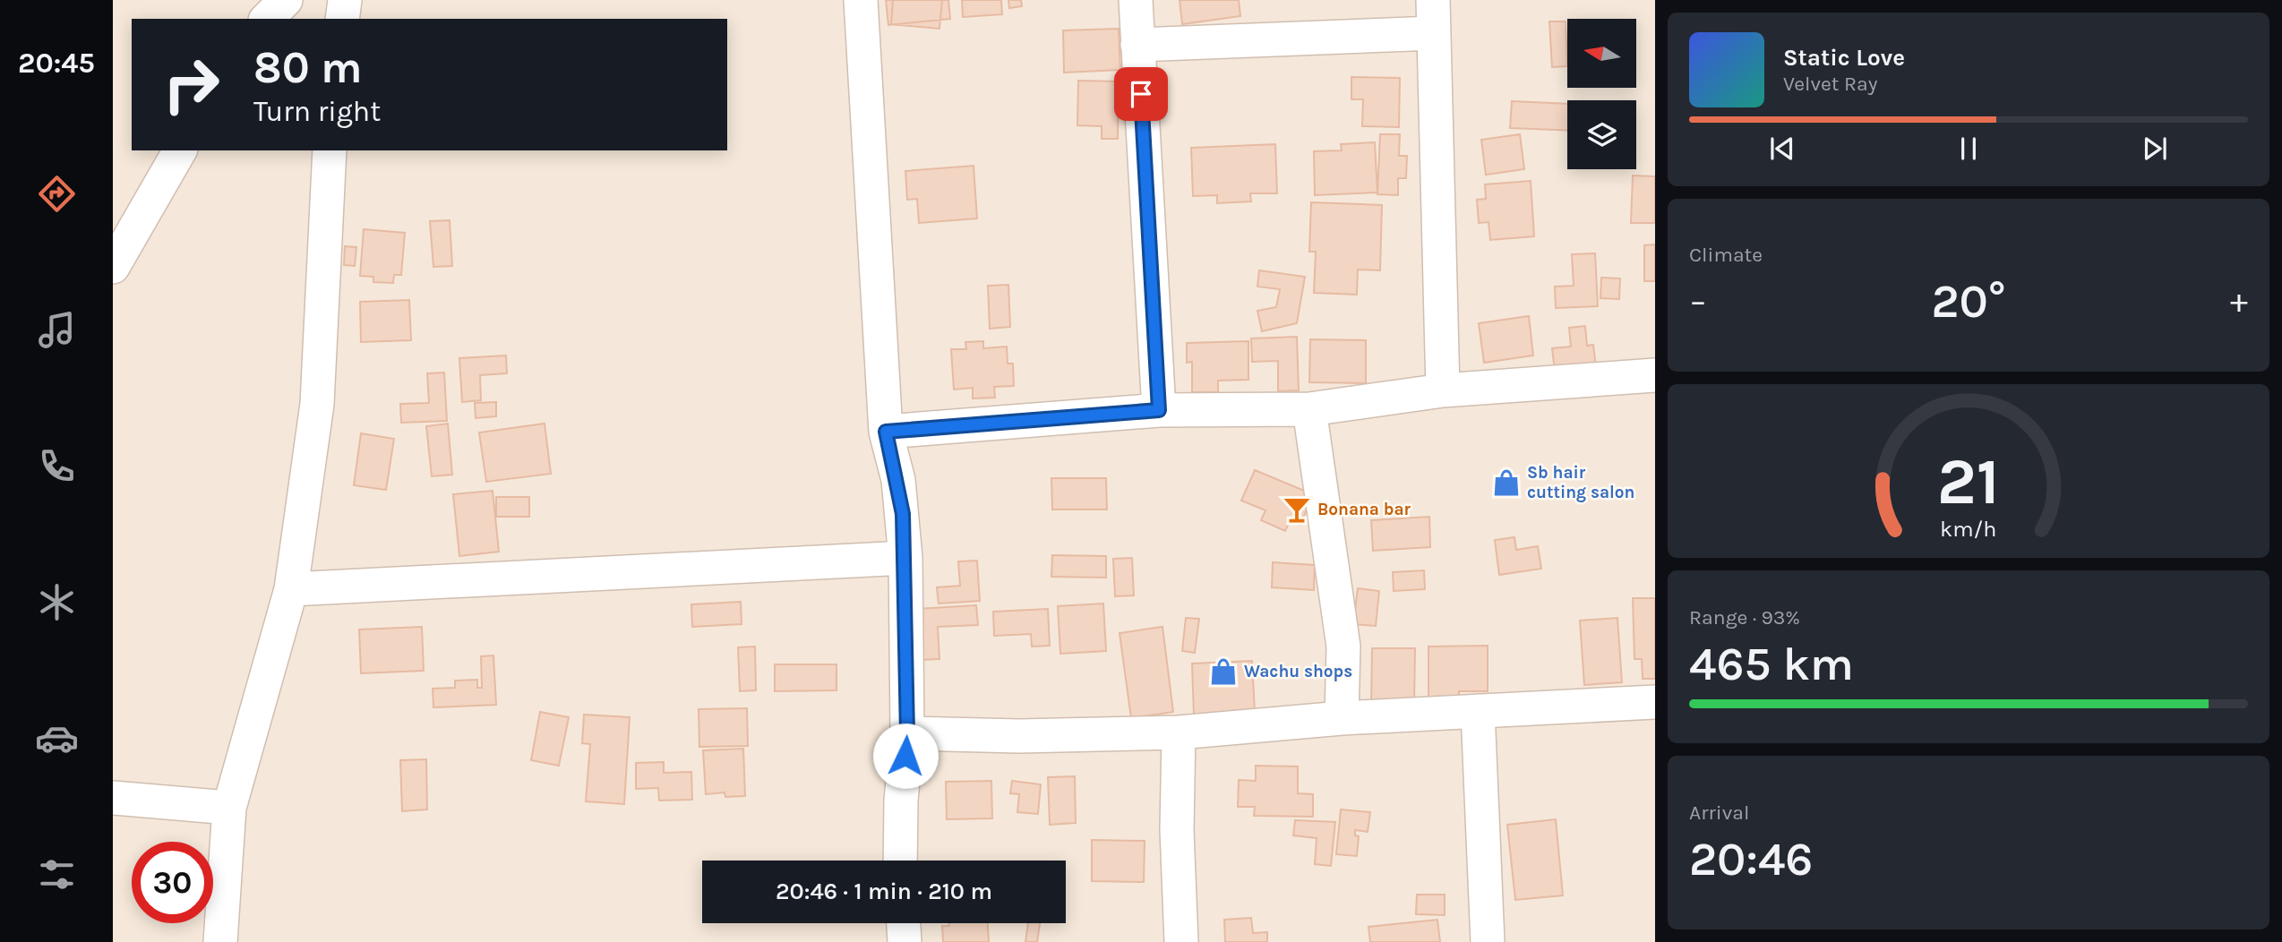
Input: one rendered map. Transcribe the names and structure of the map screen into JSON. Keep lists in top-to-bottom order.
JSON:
{
  "places": {
    "shop": ["Sb hair cutting salon", "Wachu shops"],
    "bar": ["Bonana bar"]
  },
  "north": "left",
  "page": {
    "tabs": "20:45",
    "turn": ["80 m", "Turn right"],
    "song": ["Static Love", "Velvet Ray"],
    "tile": [
      "Climate",
      ["Range · 93%", "465 km"],
      ["Arrival", "20:46"]
    ],
    "heat": ["−", "20°", "+"],
    "limit": "30",
    "trip": "20:46 · 1 min · 210 m",
    "gauge": ["21", "km/h"]
  }
}
